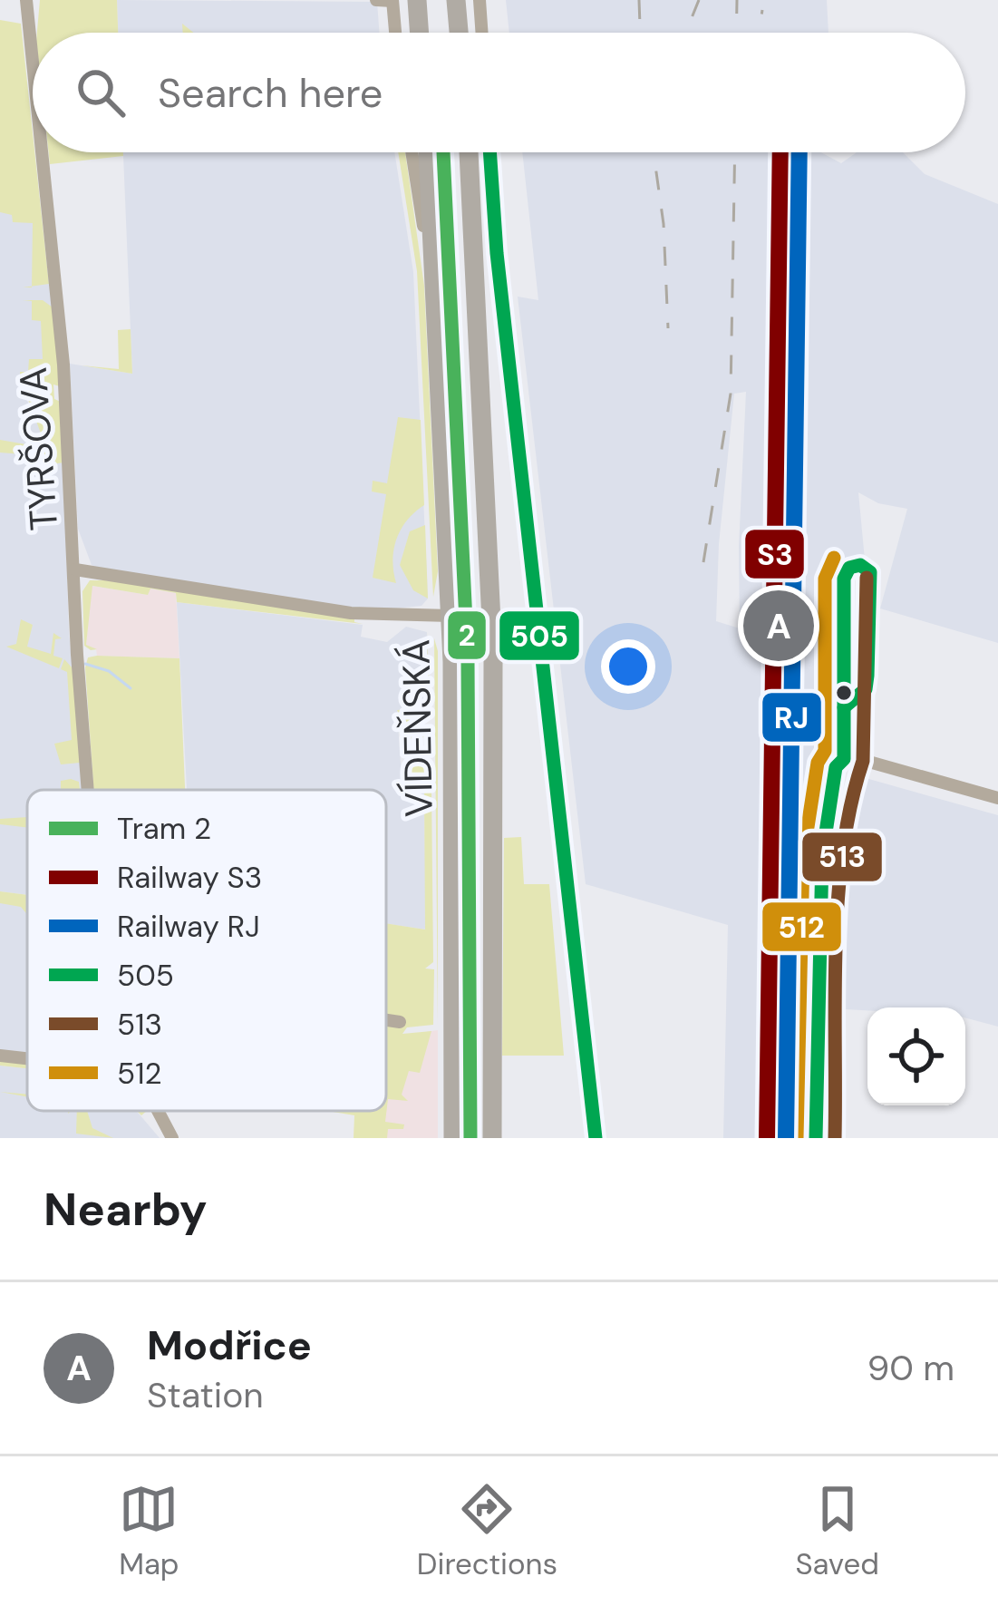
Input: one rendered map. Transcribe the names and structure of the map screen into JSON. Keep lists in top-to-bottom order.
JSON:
{
  "streets": {
    "highway": ["VÍDEŇSKÁ"],
    "street": ["TYRŠOVA"]
  },
  "crossings": [
    ["TYRŠOVA", "VÍDEŇSKÁ"]
  ],
  "lines": [
    "tram line 2",
    "rail line S3",
    "rail line RJ",
    "transit line 505",
    "transit line 512",
    "transit line 513"
  ],
  "legend": [
    "Tram 2",
    "Railway S3",
    "Railway RJ",
    "505",
    "513",
    "512"
  ],
  "page": {
    "search": "Search here",
    "pins": "A",
    "heading": "Nearby",
    "list": [
      {
        "mark": "A",
        "name": "Modřice",
        "note": "Station",
        "value": "90 m"
      }
    ],
    "nav": ["Map", "Directions", "Saved"]
  }
}
